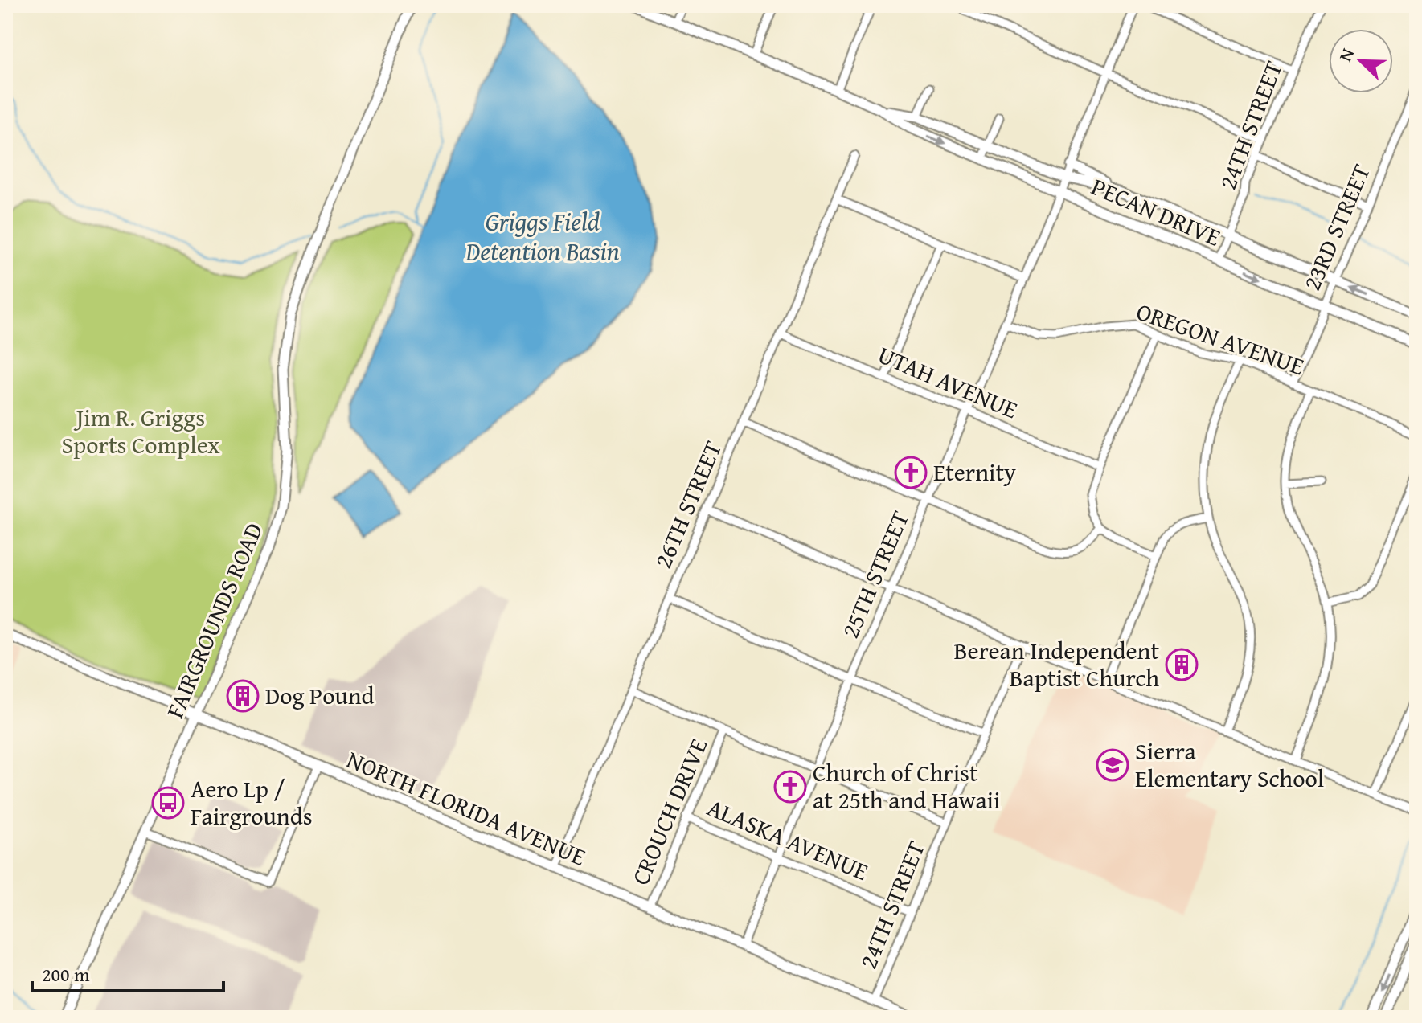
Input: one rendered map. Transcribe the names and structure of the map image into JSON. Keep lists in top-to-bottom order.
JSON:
{
  "streets": {
    "main road": ["PECAN DRIVE", "FAIRGROUNDS ROAD", "NORTH FLORIDA AVENUE"],
    "street": [
      "24TH STREET",
      "23RD STREET",
      "OREGON AVENUE",
      "UTAH AVENUE",
      "26TH STREET",
      "25TH STREET",
      "CROUCH DRIVE",
      "ALASKA AVENUE"
    ]
  },
  "crossings": [
    ["24TH STREET", "PECAN DRIVE"],
    ["24TH STREET", "NORTH FLORIDA AVENUE"],
    ["24TH STREET", "ALASKA AVENUE"],
    ["PECAN DRIVE", "23RD STREET"],
    ["PECAN DRIVE", "25TH STREET"],
    ["23RD STREET", "OREGON AVENUE"],
    ["OREGON AVENUE", "25TH STREET"],
    ["UTAH AVENUE", "26TH STREET"],
    ["UTAH AVENUE", "25TH STREET"],
    ["26TH STREET", "NORTH FLORIDA AVENUE"],
    ["25TH STREET", "NORTH FLORIDA AVENUE"],
    ["25TH STREET", "ALASKA AVENUE"],
    ["FAIRGROUNDS ROAD", "NORTH FLORIDA AVENUE"],
    ["NORTH FLORIDA AVENUE", "CROUCH DRIVE"],
    ["CROUCH DRIVE", "ALASKA AVENUE"]
  ],
  "water": ["Griggs Field Detention Basin"],
  "parks": ["Jim R. Griggs Sports Complex"],
  "places": {
    "church": ["Eternity", "Church of Christ at 25th and Hawaii"],
    "building": ["Berean Independent Baptist Church", "Dog Pound"],
    "school or university": ["Sierra Elementary School"],
    "bus stop": ["Aero Lp / Fairgrounds"]
  },
  "scale_bar": "200 m",
  "north": "top left"
}
